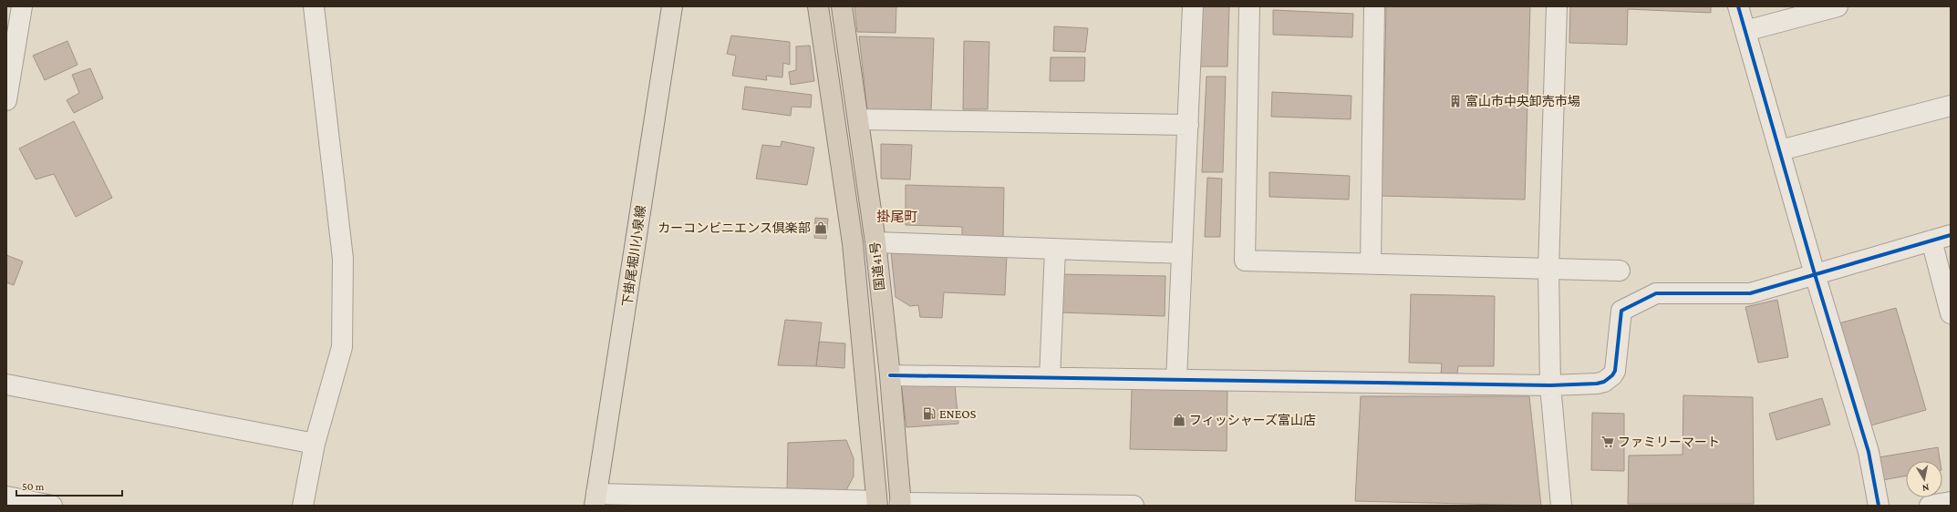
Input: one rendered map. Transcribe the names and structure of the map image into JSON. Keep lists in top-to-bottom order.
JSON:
{
  "streets": {
    "highway": ["国道41号"],
    "main road": ["下掛尾堀川小泉線"]
  },
  "districts": ["掛尾町"],
  "places": {
    "building": ["富山市中央卸売市場"],
    "shop": ["カーコンビニエンス倶楽部", "フィッシャーズ富山店"],
    "fuel station": ["ENEOS"],
    "supermarket": ["ファミリーマート"]
  },
  "scale_bar": "50 m",
  "north": "bottom"
}
